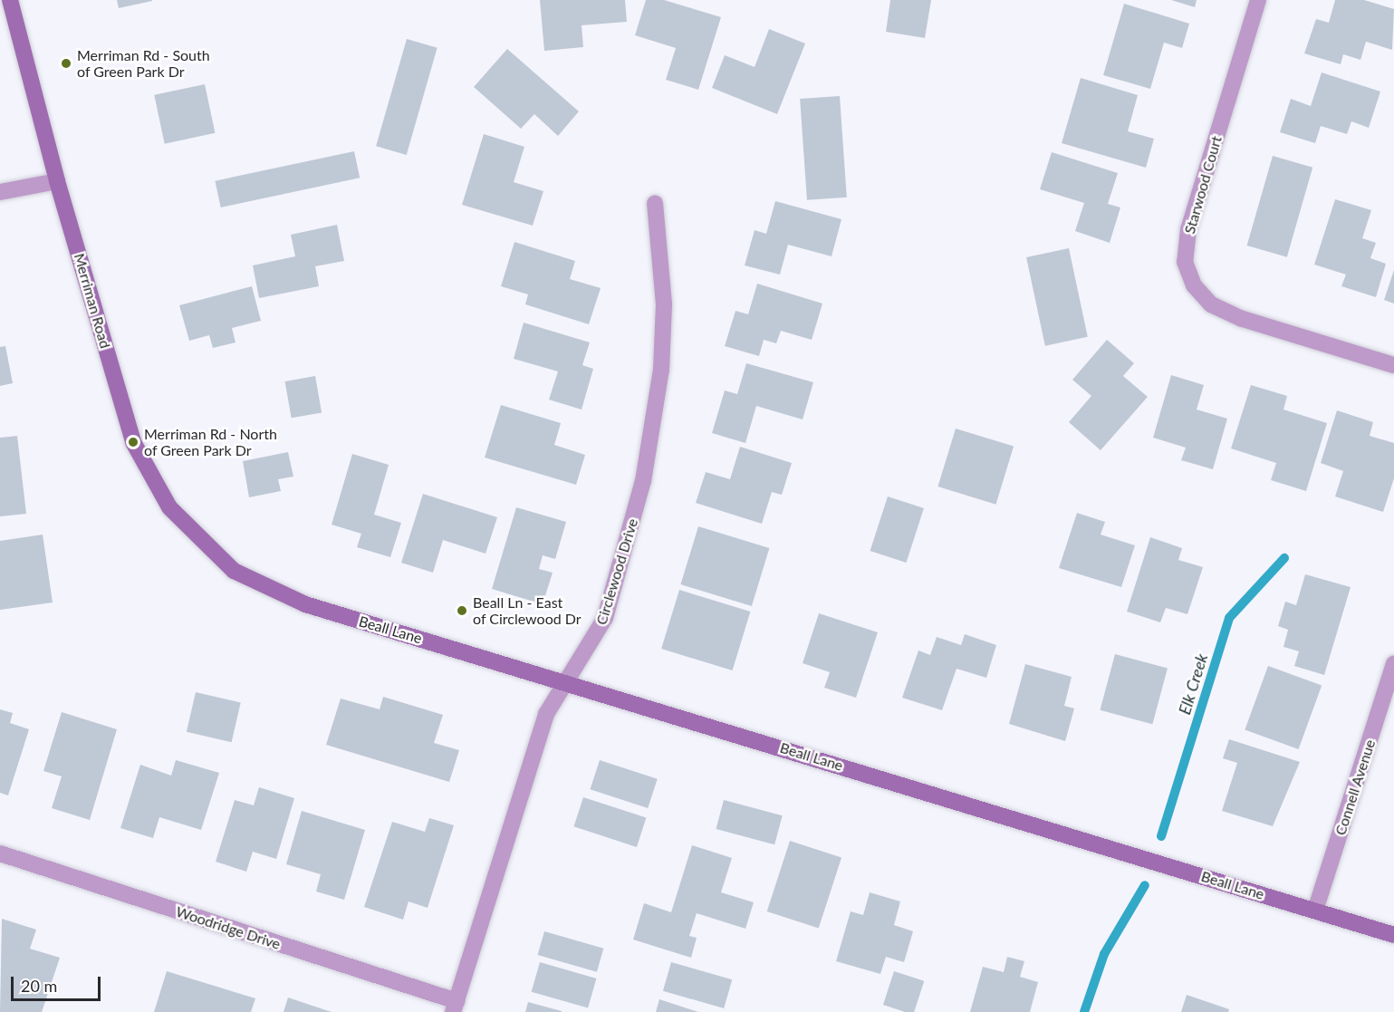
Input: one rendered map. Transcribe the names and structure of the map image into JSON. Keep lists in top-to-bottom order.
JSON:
{
  "streets": {
    "street": [
      "Starwood Court",
      "Merriman Road",
      "Circlewood Drive",
      "Beall Lane",
      "Connell Avenue",
      "Woodridge Drive"
    ]
  },
  "crossings": [
    ["Merriman Road", "Beall Lane"],
    ["Circlewood Drive", "Beall Lane"],
    ["Circlewood Drive", "Woodridge Drive"],
    ["Beall Lane", "Connell Avenue"]
  ],
  "water": ["Elk Creek"],
  "places": ["Merriman Rd - South of Green Park Dr", "Merriman Rd - North of Green Park Dr", "Beall Ln - East of Circlewood Dr"],
  "scale_bar": "20 m"
}
